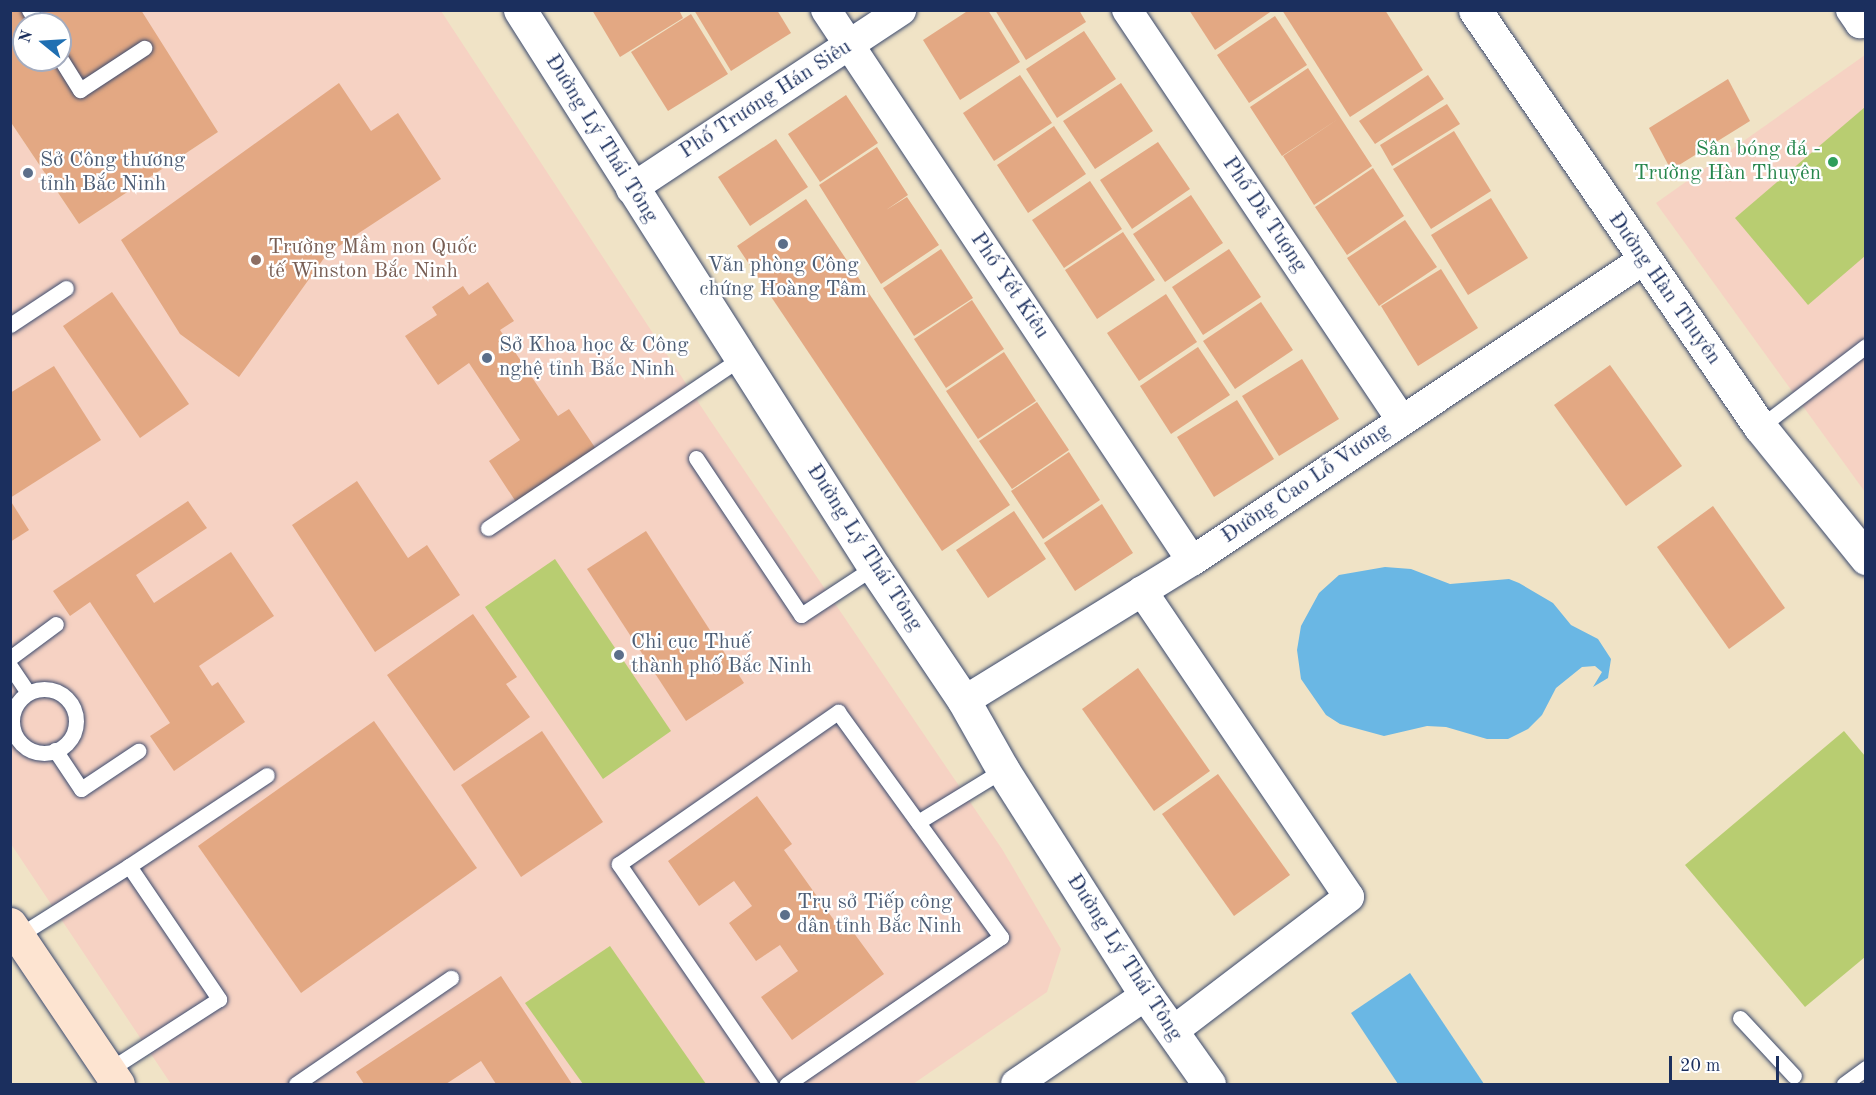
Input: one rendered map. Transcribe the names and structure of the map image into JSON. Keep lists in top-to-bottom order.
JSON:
{
  "streets": {
    "street": [
      "Phố Trương Hán Siêu",
      "Đường Lý Thái Tông",
      "Phố Dã Tượng",
      "Phố Yết Kiêu",
      "Đường Hàn Thuyên",
      "Đường Cao Lỗ Vương"
    ]
  },
  "crossings": [
    ["Phố Trương Hán Siêu", "Đường Lý Thái Tông"],
    ["Phố Trương Hán Siêu", "Phố Yết Kiêu"],
    ["Đường Lý Thái Tông", "Đường Cao Lỗ Vương"],
    ["Phố Dã Tượng", "Đường Cao Lỗ Vương"],
    ["Phố Yết Kiêu", "Đường Cao Lỗ Vương"],
    ["Đường Hàn Thuyên", "Đường Cao Lỗ Vương"]
  ],
  "places": [
    "Sân bóng đá - Trường Hàn Thuyên",
    "Sở Công thương tỉnh Bắc Ninh",
    "Văn phòng Công chứng Hoàng Tâm",
    "Trường Mầm non Quốc tế Winston Bắc Ninh",
    "Sở Khoa học & Công nghệ tỉnh Bắc Ninh",
    "Chi cục Thuế thành phố Bắc Ninh",
    "Trụ sở Tiếp công dân tỉnh Bắc Ninh"
  ],
  "scale_bar": "20 m",
  "north": "left"
}
